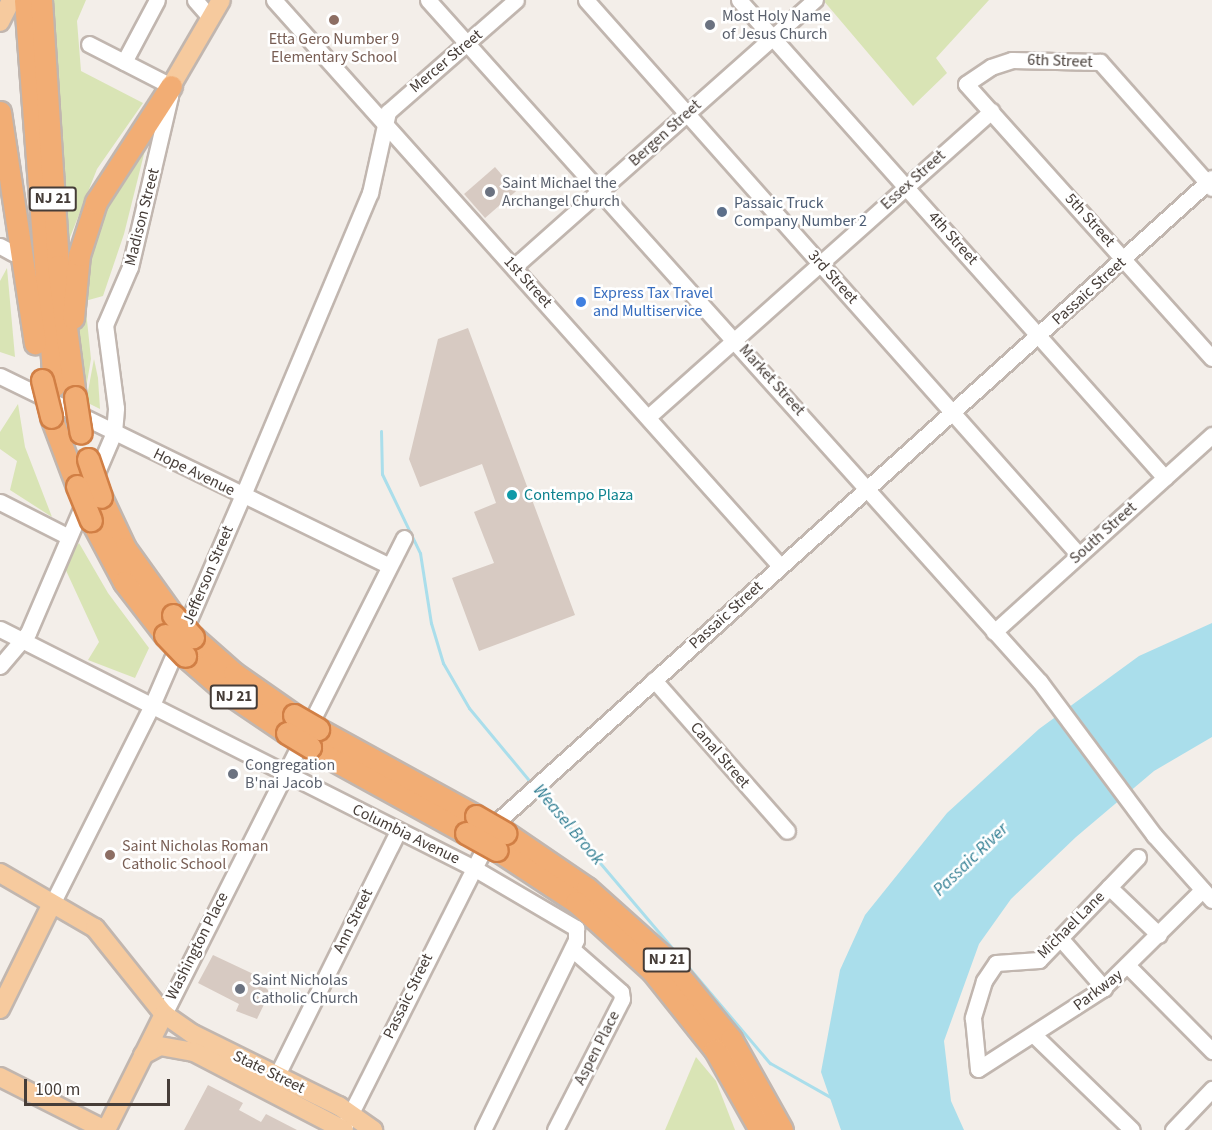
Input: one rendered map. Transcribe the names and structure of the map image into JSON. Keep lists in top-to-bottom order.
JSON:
{
  "streets": {
    "highway": ["NJ 21"],
    "main road": [
      "Madison Street",
      "Jefferson Street",
      "Washington Place",
      "State Street"
    ],
    "street": [
      "Mercer Street",
      "6th Street",
      "Bergen Street",
      "Essex Street",
      "5th Street",
      "4th Street",
      "3rd Street",
      "1st Street",
      "Passaic Street",
      "Market Street",
      "Hope Avenue",
      "South Street",
      "Canal Street",
      "Columbia Avenue",
      "Ann Street",
      "Michael Lane",
      "Parkway",
      "Aspen Place"
    ]
  },
  "crossings": [
    ["Mercer Street", "1st Street"],
    ["Mercer Street", "Market Street"],
    ["Mercer Street", "Jefferson Street"],
    ["6th Street", "Essex Street"],
    ["6th Street", "5th Street"],
    ["6th Street", "Passaic Street"],
    ["Bergen Street", "4th Street"],
    ["Bergen Street", "3rd Street"],
    ["Bergen Street", "1st Street"],
    ["Bergen Street", "Market Street"],
    ["Essex Street", "5th Street"],
    ["Essex Street", "4th Street"],
    ["Essex Street", "3rd Street"],
    ["Essex Street", "1st Street"],
    ["Essex Street", "Market Street"],
    ["Madison Street", "Hope Avenue"],
    ["Madison Street", "Columbia Avenue"],
    ["5th Street", "Passaic Street"],
    ["4th Street", "Passaic Street"],
    ["4th Street", "South Street"],
    ["3rd Street", "Passaic Street"],
    ["3rd Street", "South Street"],
    ["1st Street", "Passaic Street"],
    ["1st Street", "Jefferson Street"],
    ["Passaic Street", "Market Street"],
    ["Passaic Street", "Canal Street"],
    ["Passaic Street", "Columbia Avenue"],
    ["Passaic Street", "State Street"],
    ["Market Street", "South Street"],
    ["Market Street", "Parkway"],
    ["Hope Avenue", "Jefferson Street"],
    ["Hope Avenue", "Washington Place"],
    ["Jefferson Street", "Columbia Avenue"],
    ["Jefferson Street", "State Street"],
    ["Columbia Avenue", "Ann Street"],
    ["Columbia Avenue", "Washington Place"],
    ["Columbia Avenue", "Aspen Place"],
    ["Ann Street", "State Street"],
    ["Michael Lane", "Parkway"],
    ["Washington Place", "State Street"]
  ],
  "water": ["Weasel Brook", "Passaic River"],
  "places": [
    "Etta Gero Number 9 Elementary School",
    "Most Holy Name of Jesus Church",
    "Saint Michael the Archangel Church",
    "Passaic Truck Company Number 2",
    "Express Tax Travel and Multiservice",
    "Contempo Plaza",
    "Congregation B'nai Jacob",
    "Saint Nicholas Roman Catholic School",
    "Saint Nicholas Catholic Church"
  ],
  "scale_bar": "100 m"
}
